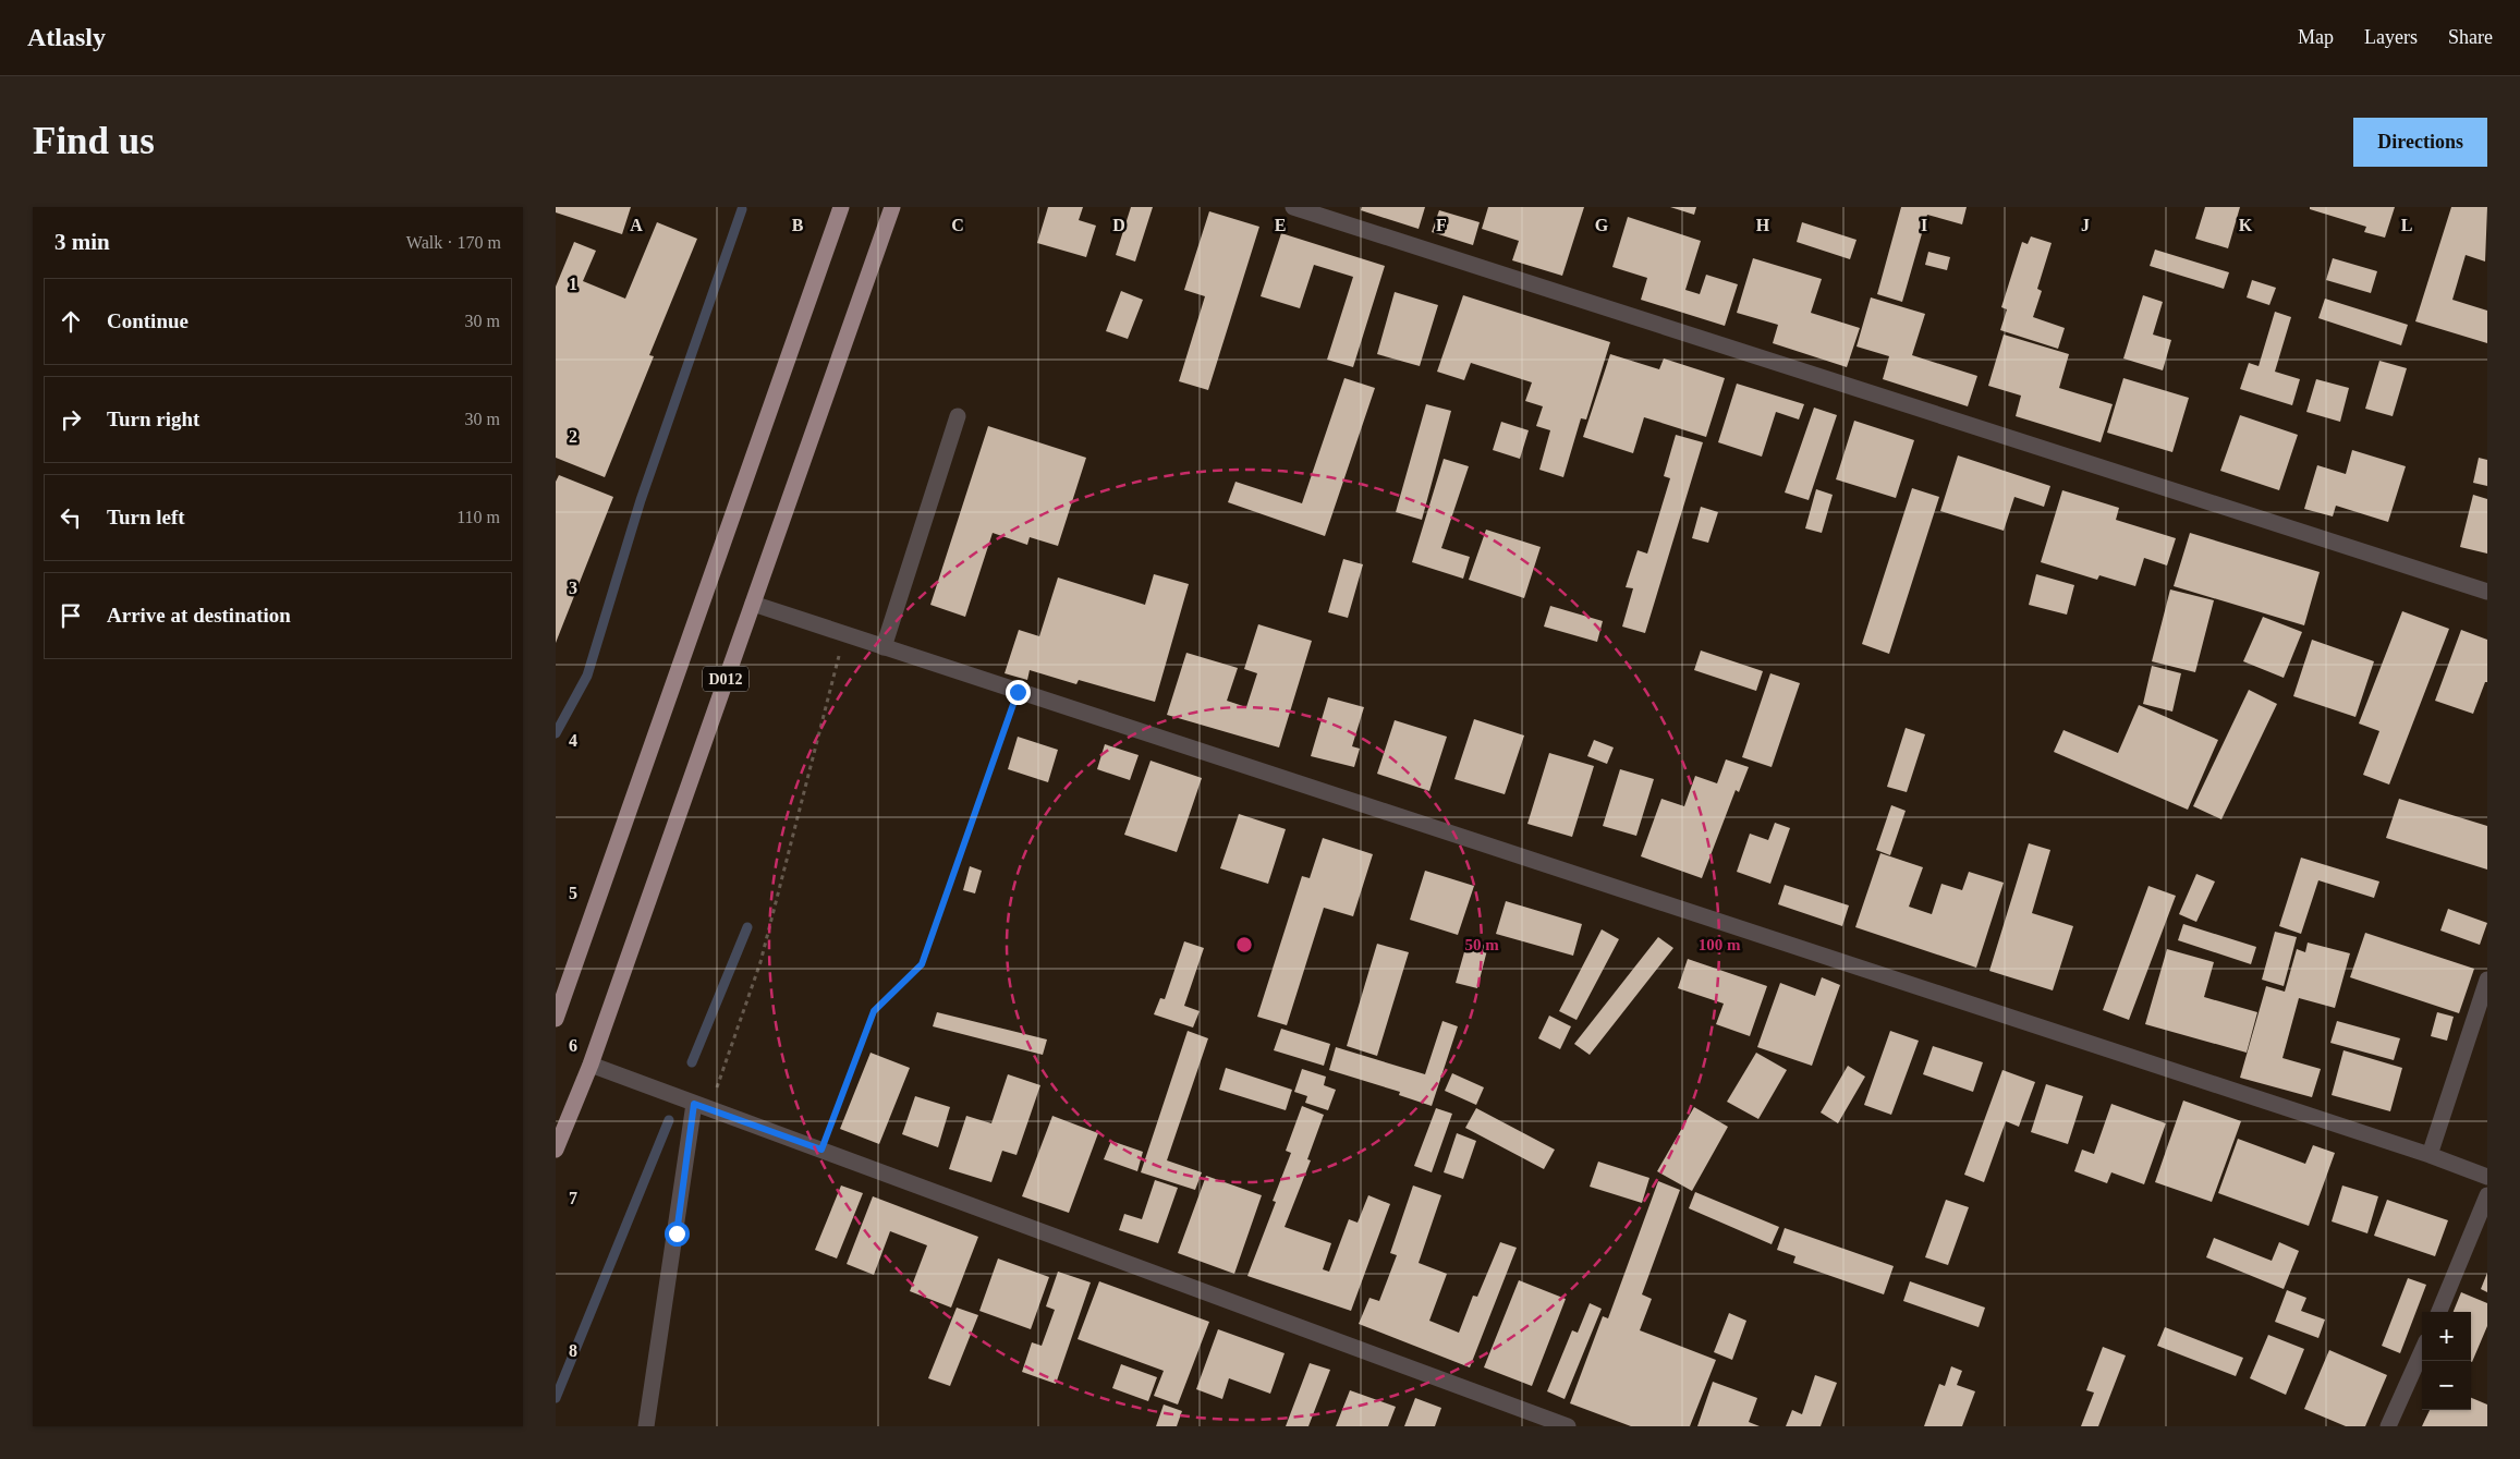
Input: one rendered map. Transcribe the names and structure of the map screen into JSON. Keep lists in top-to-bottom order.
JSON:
{
  "streets": {
    "highway": ["D012"]
  },
  "page": {
    "header": "Atlasly",
    "nav": ["Map", "Layers", "Share"],
    "buttons": "Directions",
    "title": "Find us",
    "heading": ["3 min", "Walk · 170 m"],
    "list": [
      ["Continue", "30 m"],
      ["Turn right", "30 m"],
      ["Turn left", "110 m"],
      "Arrive at destination"
    ],
    "map_buttons": ["+", "−"]
  },
  "grid": {
    "columns": [
      "A",
      "B",
      "C",
      "D",
      "E",
      "F",
      "G",
      "H",
      "I",
      "J",
      "K",
      "L"
    ],
    "rows": [
      "1",
      "2",
      "3",
      "4",
      "5",
      "6",
      "7",
      "8"
    ]
  },
  "rings": ["50 m", "100 m"]
}
